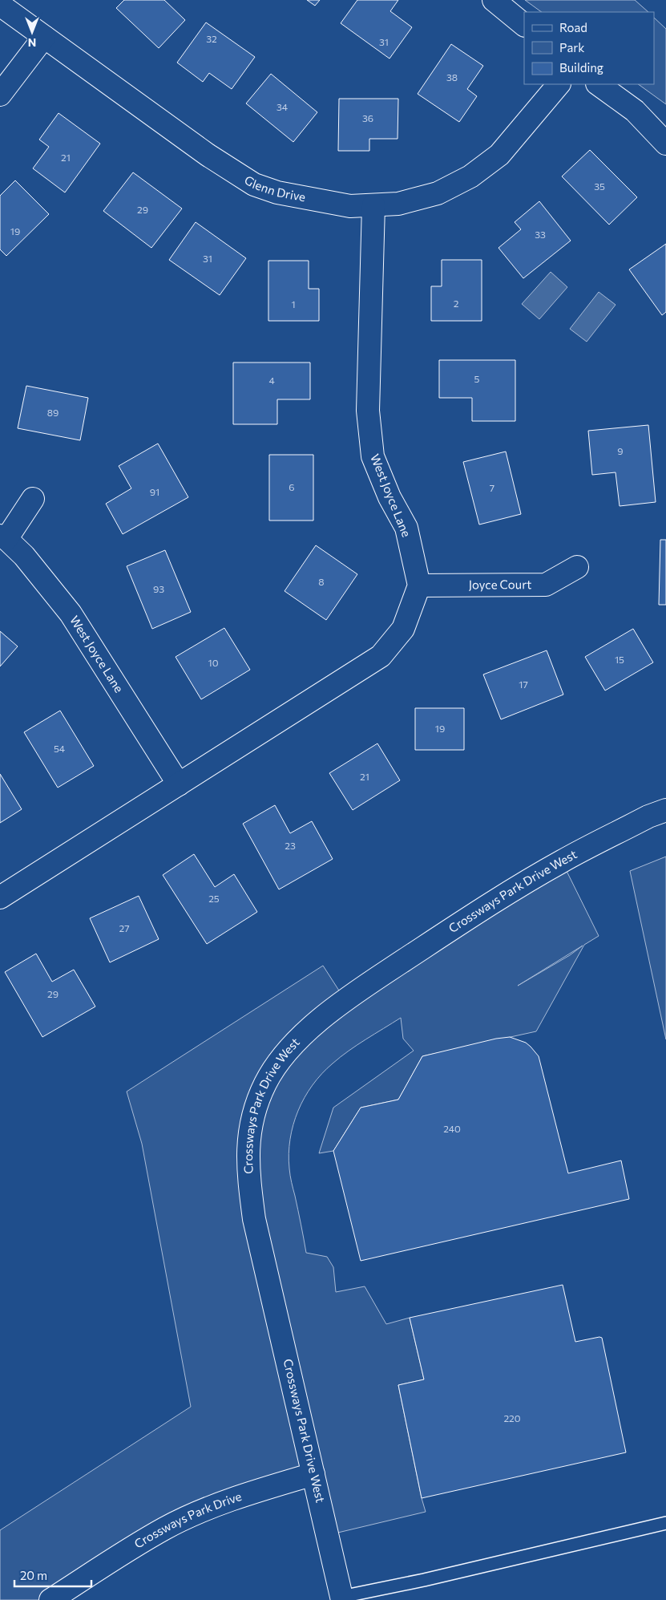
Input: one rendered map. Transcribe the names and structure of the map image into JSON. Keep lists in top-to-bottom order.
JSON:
{
  "streets": {
    "street": [
      "Glenn Drive",
      "West Joyce Lane",
      "Joyce Court",
      "Crossways Park Drive West",
      "Crossways Park Drive"
    ]
  },
  "crossings": [
    ["Glenn Drive", "West Joyce Lane"],
    ["West Joyce Lane", "Joyce Court"],
    ["Crossways Park Drive West", "Crossways Park Drive"]
  ],
  "house_numbers": [
    "32",
    "31",
    "38",
    "34",
    "36",
    "21",
    "35",
    "29",
    "19",
    "33",
    "31",
    "2",
    "1",
    "5",
    "4",
    "89",
    "9",
    "6",
    "7",
    "91",
    "8",
    "93",
    "15",
    "10",
    "17",
    "19",
    "54",
    "21",
    "23",
    "25",
    "27",
    "29",
    "240",
    "220"
  ],
  "legend": ["Road", "Park", "Building"],
  "scale_bar": "20 m",
  "north": "bottom"
}
